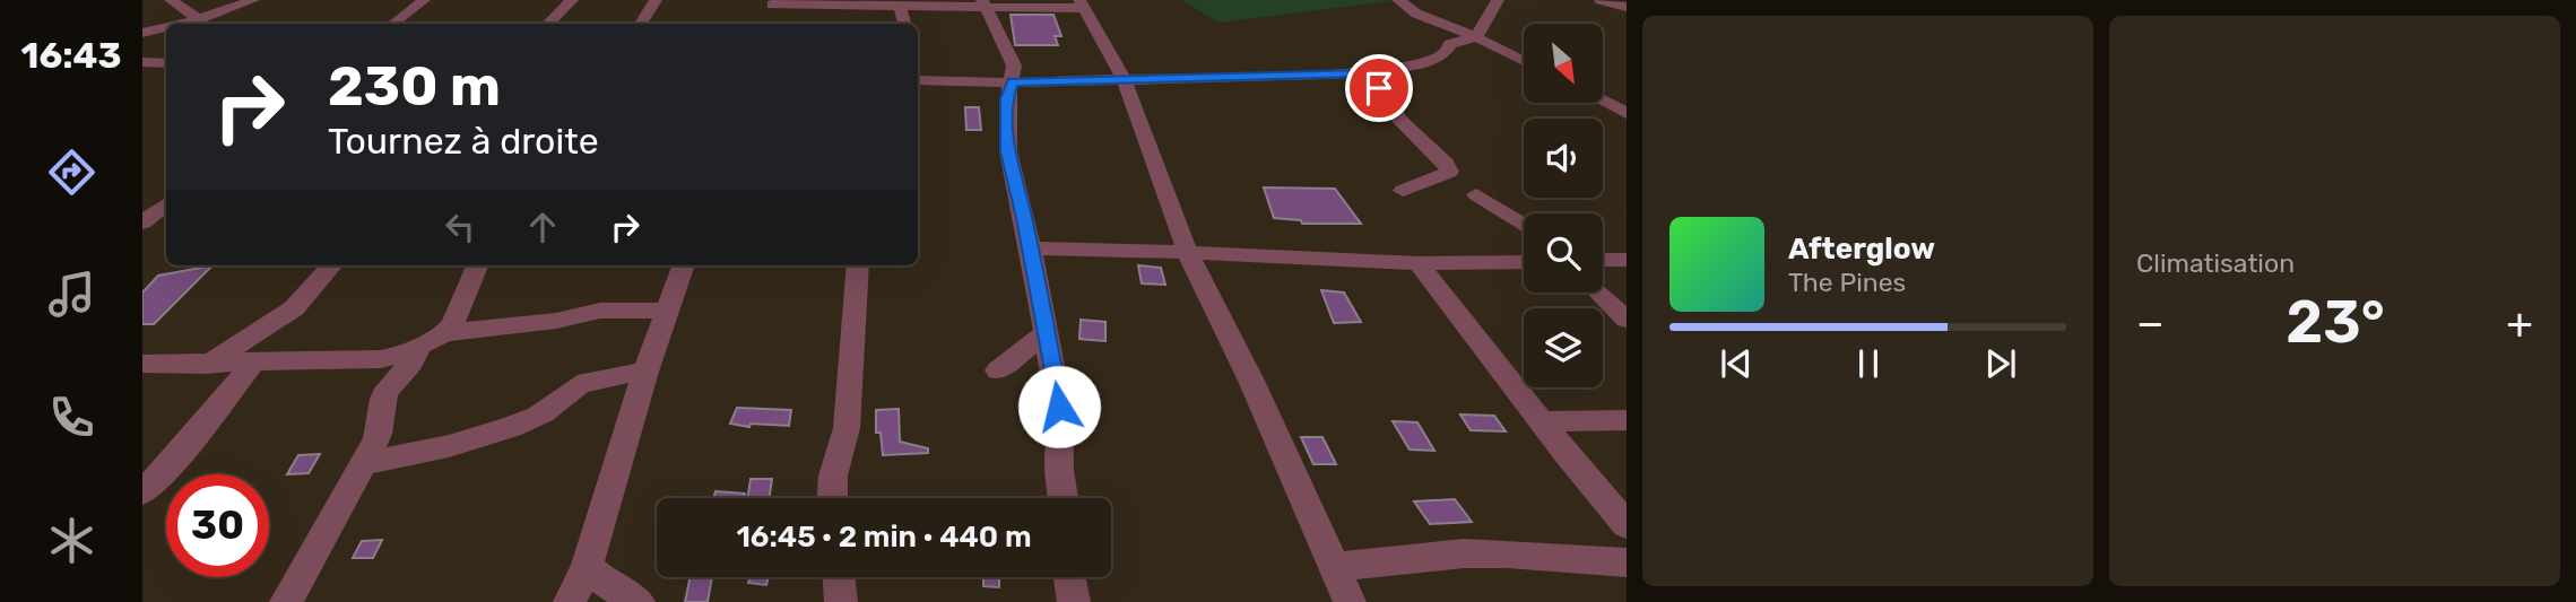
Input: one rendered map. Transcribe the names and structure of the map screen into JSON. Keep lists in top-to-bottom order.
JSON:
{
  "north": "bottom right",
  "page": {
    "tabs": "16:43",
    "tile": "Climatisation",
    "turn": ["230 m", "Tournez à droite"],
    "song": ["Afterglow", "The Pines"],
    "heat": ["−", "23°", "+"],
    "limit": "30",
    "trip": "16:45 · 2 min · 440 m"
  }
}
